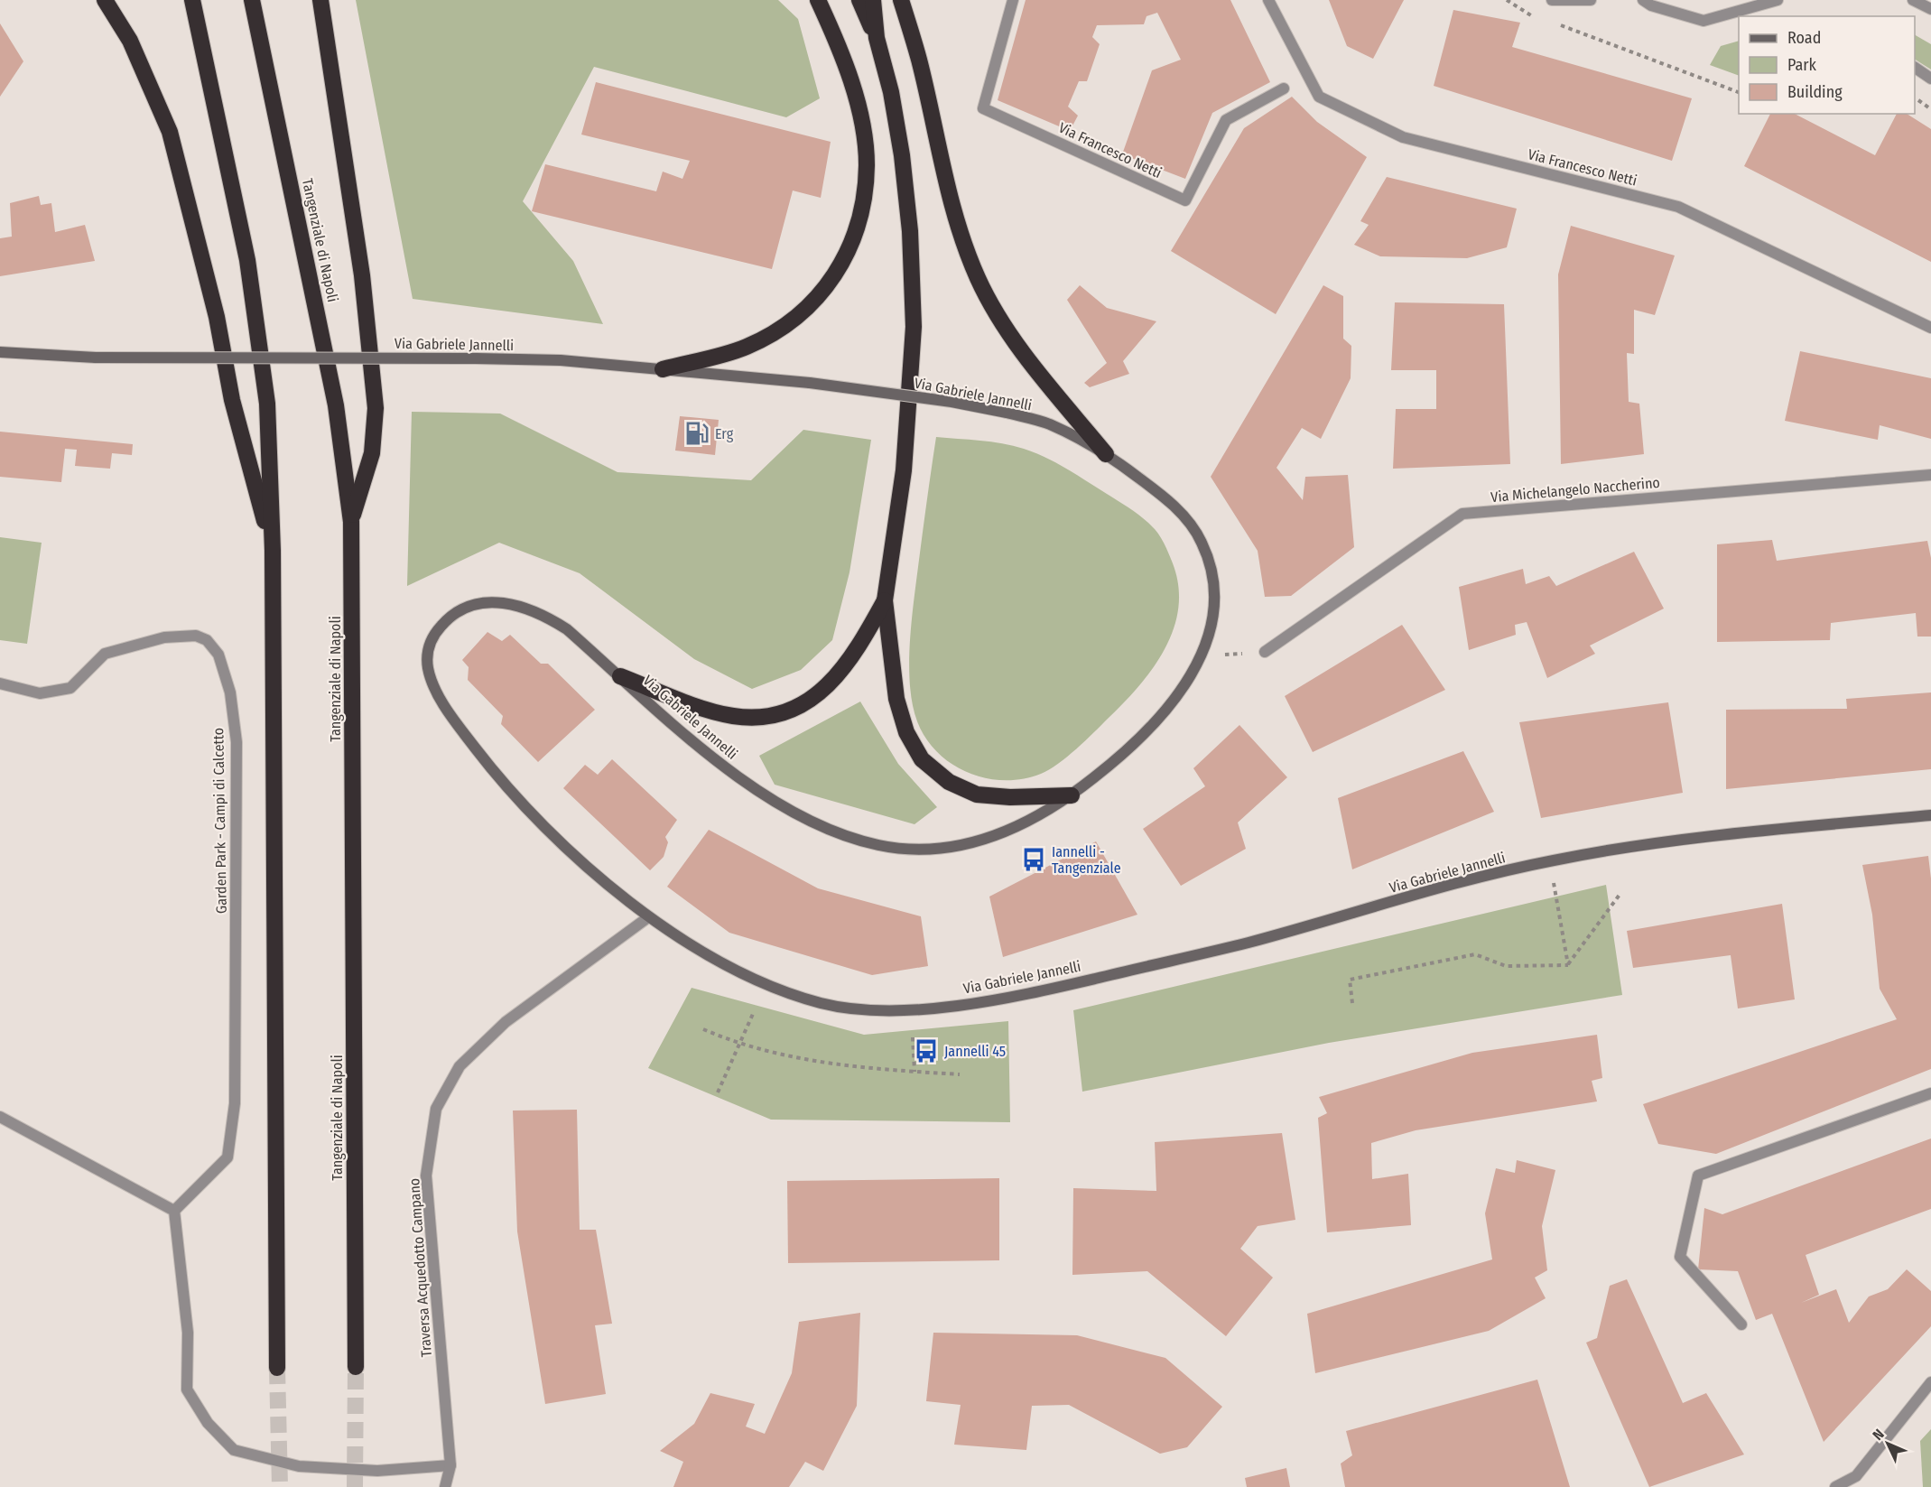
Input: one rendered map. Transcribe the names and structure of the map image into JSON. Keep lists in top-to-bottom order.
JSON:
{
  "streets": {
    "highway": ["Tangenziale di Napoli"],
    "main road": ["Via Gabriele Jannelli"],
    "street": [
      "Via Francesco Netti",
      "Via Michelangelo Naccherino",
      "Garden Park - Campi di Calcetto",
      "Traversa Acquedotto Campano"
    ]
  },
  "crossings": [
    ["Via Gabriele Jannelli", "Traversa Acquedotto Campano"]
  ],
  "places": {
    "fuel station": ["Erg"],
    "bus stop": ["Iannelli - Tangenziale", "Jannelli 45"]
  },
  "legend": ["Road", "Park", "Building"],
  "north": "top left"
}
